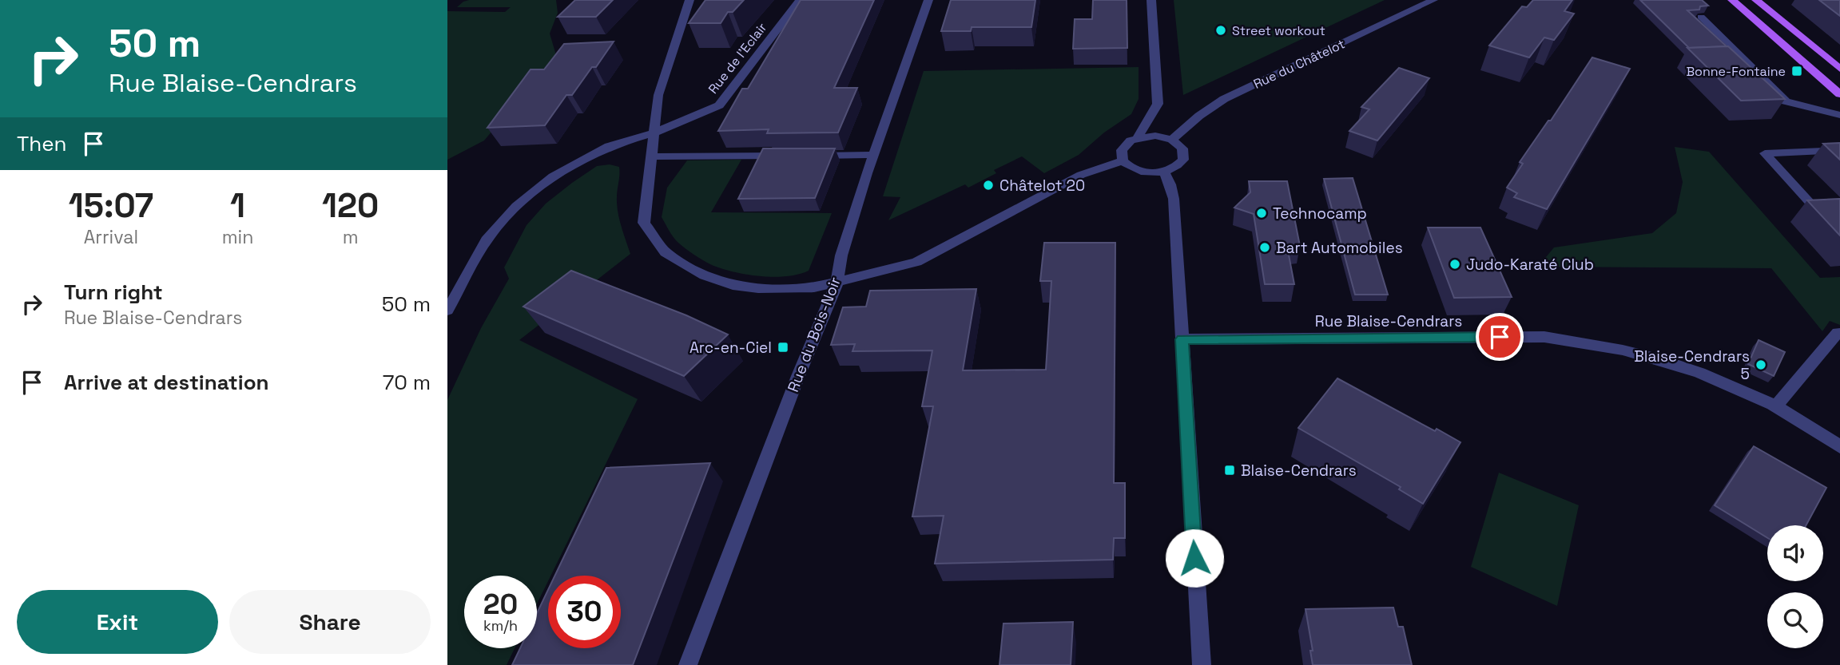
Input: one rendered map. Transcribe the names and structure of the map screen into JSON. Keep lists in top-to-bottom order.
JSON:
{
  "streets": {
    "street": [
      "Rue de l'Eclair",
      "Rue du Châtelot",
      "Rue Blaise-Cendrars",
      "Rue du Bois-Noir"
    ]
  },
  "places": {
    "other": [
      "Street workout",
      "Châtelot 20",
      "Technocamp",
      "Bart Automobiles",
      "Judo-Karaté Club",
      "Blaise-Cendrars 5"
    ],
    "transit": ["Bonne-Fontaine", "Arc-en-Ciel", "Blaise-Cendrars"]
  },
  "page": {
    "turn": ["50 m", "Rue Blaise-Cendrars"],
    "then": "Then",
    "eta": [
      "15:07",
      "Arrival",
      "1",
      "min",
      "120",
      "m"
    ],
    "list": [
      {
        "name": "Turn right",
        "note": "Rue Blaise-Cendrars",
        "value": "50 m"
      },
      {
        "name": "Arrive at destination",
        "value": "70 m"
      }
    ],
    "speed": "20 km/h",
    "limit": "30",
    "buttons": ["Exit", "Share"]
  }
}
